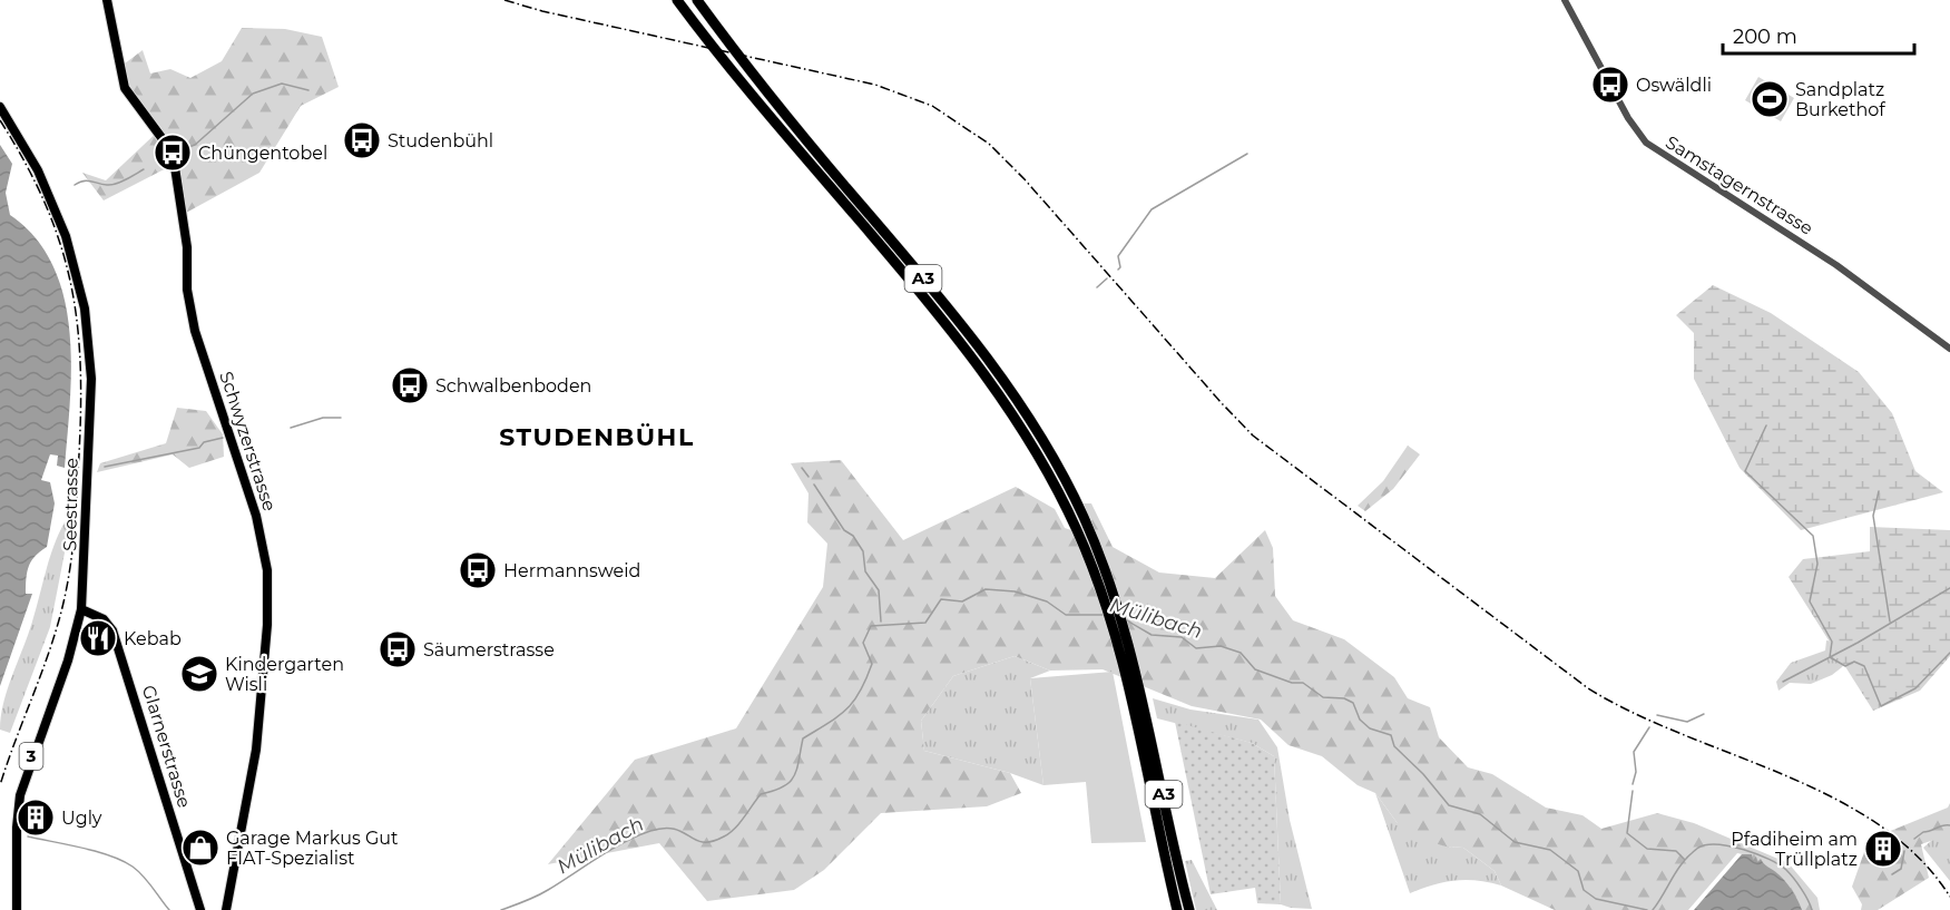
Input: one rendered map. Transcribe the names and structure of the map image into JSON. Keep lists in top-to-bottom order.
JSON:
{
  "streets": {
    "highway": ["A3"],
    "main road": [
      "Schwyzerstrasse",
      "Seestrasse",
      "Glarnerstrasse",
      "3"
    ],
    "street": ["Samstagernstrasse"]
  },
  "crossings": [
    ["Seestrasse", "Glarnerstrasse"]
  ],
  "districts": ["STUDENBÜHL"],
  "water": ["Mülibach"],
  "places": {
    "bus stop": [
      "Oswäldli",
      "Studenbühl",
      "Chüngentobel",
      "Schwalbenboden",
      "Hermannsweid",
      "Säumerstrasse"
    ],
    "sports": ["Sandplatz Burkethof"],
    "restaurant": ["Kebab"],
    "school or university": ["Kindergarten Wisli"],
    "building": ["Ugly", "Pfadiheim am Trüllplatz"],
    "shop": ["Garage Markus Gut FIAT-Spezialist"]
  },
  "scale_bar": "200 m"
}
